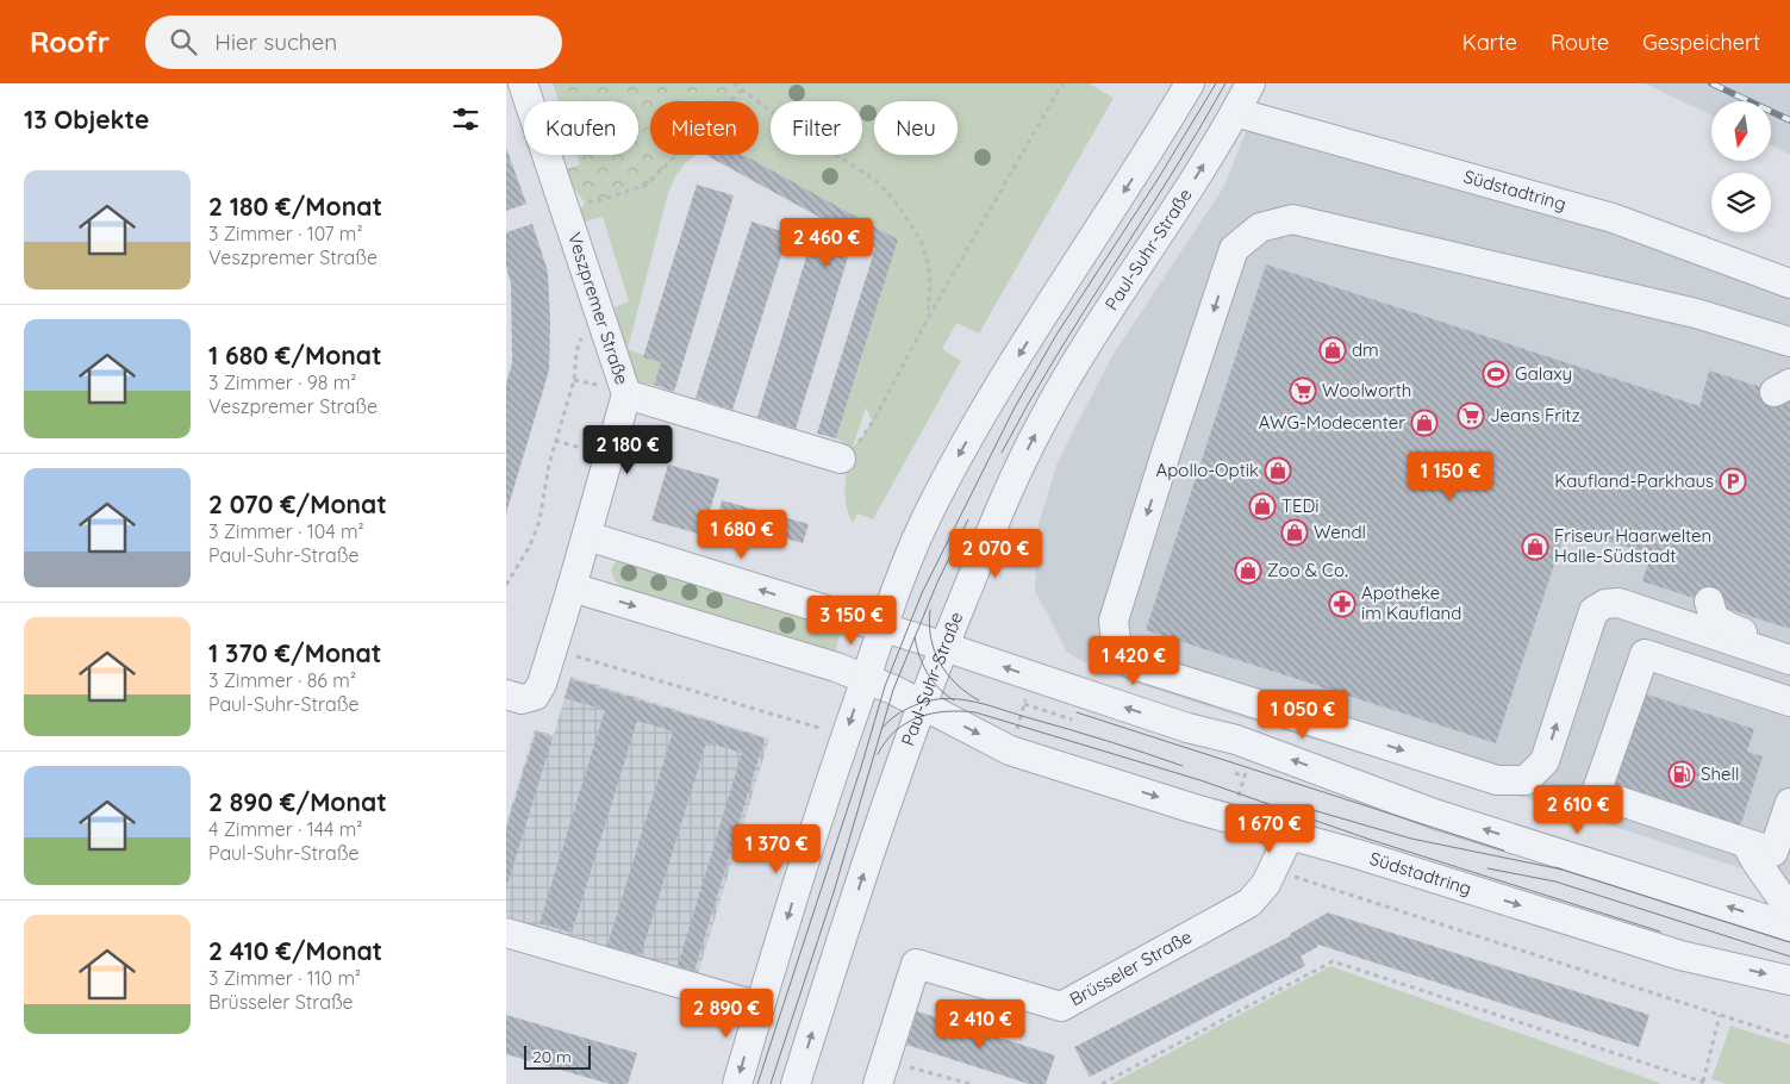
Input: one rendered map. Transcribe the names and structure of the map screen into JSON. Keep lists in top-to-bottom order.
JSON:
{
  "streets": {
    "street": [
      "Südstadtring",
      "Paul-Suhr-Straße",
      "Veszpremer Straße",
      "Brüsseler Straße"
    ]
  },
  "crossings": [
    ["Südstadtring", "Paul-Suhr-Straße"],
    ["Südstadtring", "Brüsseler Straße"]
  ],
  "places": {
    "shop": [
      "dm",
      "AWG-Modecenter",
      "Apollo-Optik",
      "TEDi",
      "Wendl",
      "Friseur Haarwelten Halle-Südstadt",
      "Zoo & Co."
    ],
    "sports": ["Galaxy"],
    "supermarket": ["Woolworth", "Jeans Fritz"],
    "parking": ["Kaufland-Parkhaus"],
    "pharmacy": ["Apotheke im Kaufland"],
    "fuel station": ["Shell"]
  },
  "scale_bar": "20 m",
  "north": "bottom",
  "page": {
    "header": "Roofr",
    "search": "Hier suchen",
    "nav": ["Karte", "Route", "Gespeichert"],
    "heading": "13 Objekte",
    "chip": [
      "Kaufen",
      "Mieten",
      "Filter",
      "Neu"
    ],
    "list": [
      {
        "name": "2 180 €/Monat",
        "note": "3 Zimmer · 107 m² · Veszpremer Straße"
      },
      {
        "name": "1 680 €/Monat",
        "note": "3 Zimmer · 98 m² · Veszpremer Straße"
      },
      {
        "name": "2 070 €/Monat",
        "note": "3 Zimmer · 104 m² · Paul-Suhr-Straße"
      },
      {
        "name": "1 370 €/Monat",
        "note": "3 Zimmer · 86 m² · Paul-Suhr-Straße"
      },
      {
        "name": "2 890 €/Monat",
        "note": "4 Zimmer · 144 m² · Paul-Suhr-Straße"
      },
      {
        "name": "2 410 €/Monat",
        "note": "3 Zimmer · 110 m² · Brüsseler Straße"
      }
    ],
    "price": [
      "2 460 €",
      "2 180 €",
      "1 150 €",
      "1 680 €",
      "2 070 €",
      "3 150 €",
      "1 420 €",
      "1 050 €",
      "2 610 €",
      "1 670 €",
      "1 370 €",
      "2 890 €",
      "2 410 €"
    ],
    "scale": "20 m"
  }
}
